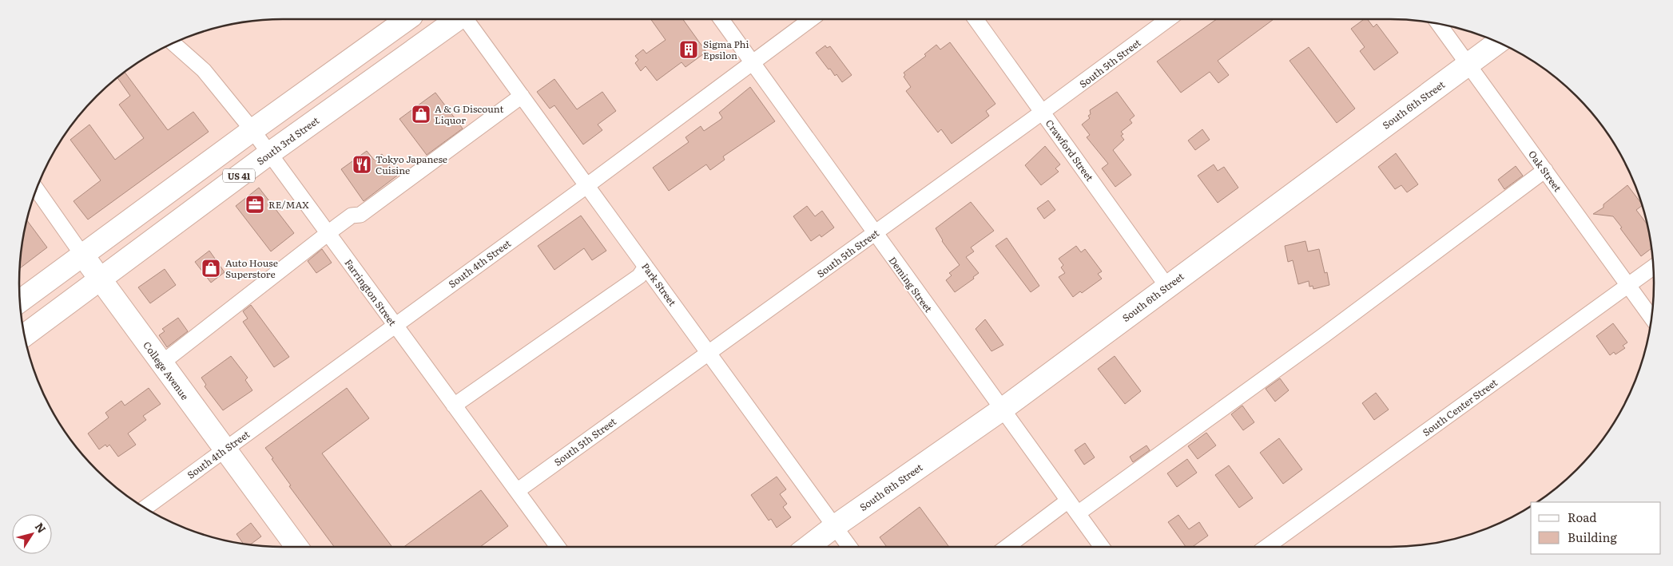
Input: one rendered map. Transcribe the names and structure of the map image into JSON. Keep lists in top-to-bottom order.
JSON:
{
  "streets": {
    "main road": [
      "South 6th Street",
      "South 3rd Street",
      "US 41",
      "College Avenue"
    ],
    "street": [
      "South 5th Street",
      "Crawford Street",
      "Oak Street",
      "South 4th Street",
      "Park Street",
      "Deming Street",
      "Farrington Street",
      "South Center Street"
    ]
  },
  "crossings": [
    ["South 5th Street", "Crawford Street"],
    ["South 5th Street", "Park Street"],
    ["South 5th Street", "Deming Street"],
    ["South 5th Street", "Farrington Street"],
    ["South 6th Street", "Crawford Street"],
    ["South 6th Street", "Oak Street"],
    ["South 6th Street", "Park Street"],
    ["South 6th Street", "Deming Street"],
    ["South 3rd Street", "Farrington Street"],
    ["South 3rd Street", "College Avenue"],
    ["Oak Street", "South Center Street"],
    ["US 41", "Farrington Street"],
    ["US 41", "College Avenue"],
    ["South 4th Street", "Park Street"],
    ["South 4th Street", "Deming Street"],
    ["South 4th Street", "Farrington Street"],
    ["South 4th Street", "College Avenue"]
  ],
  "places": {
    "building": ["Sigma Phi Epsilon"],
    "shop": ["A & G Discount Liquor", "Auto House Superstore"],
    "restaurant": ["Tokyo Japanese Cuisine"],
    "office": ["RE/MAX"]
  },
  "legend": ["Road", "Building"],
  "north": "top right"
}
